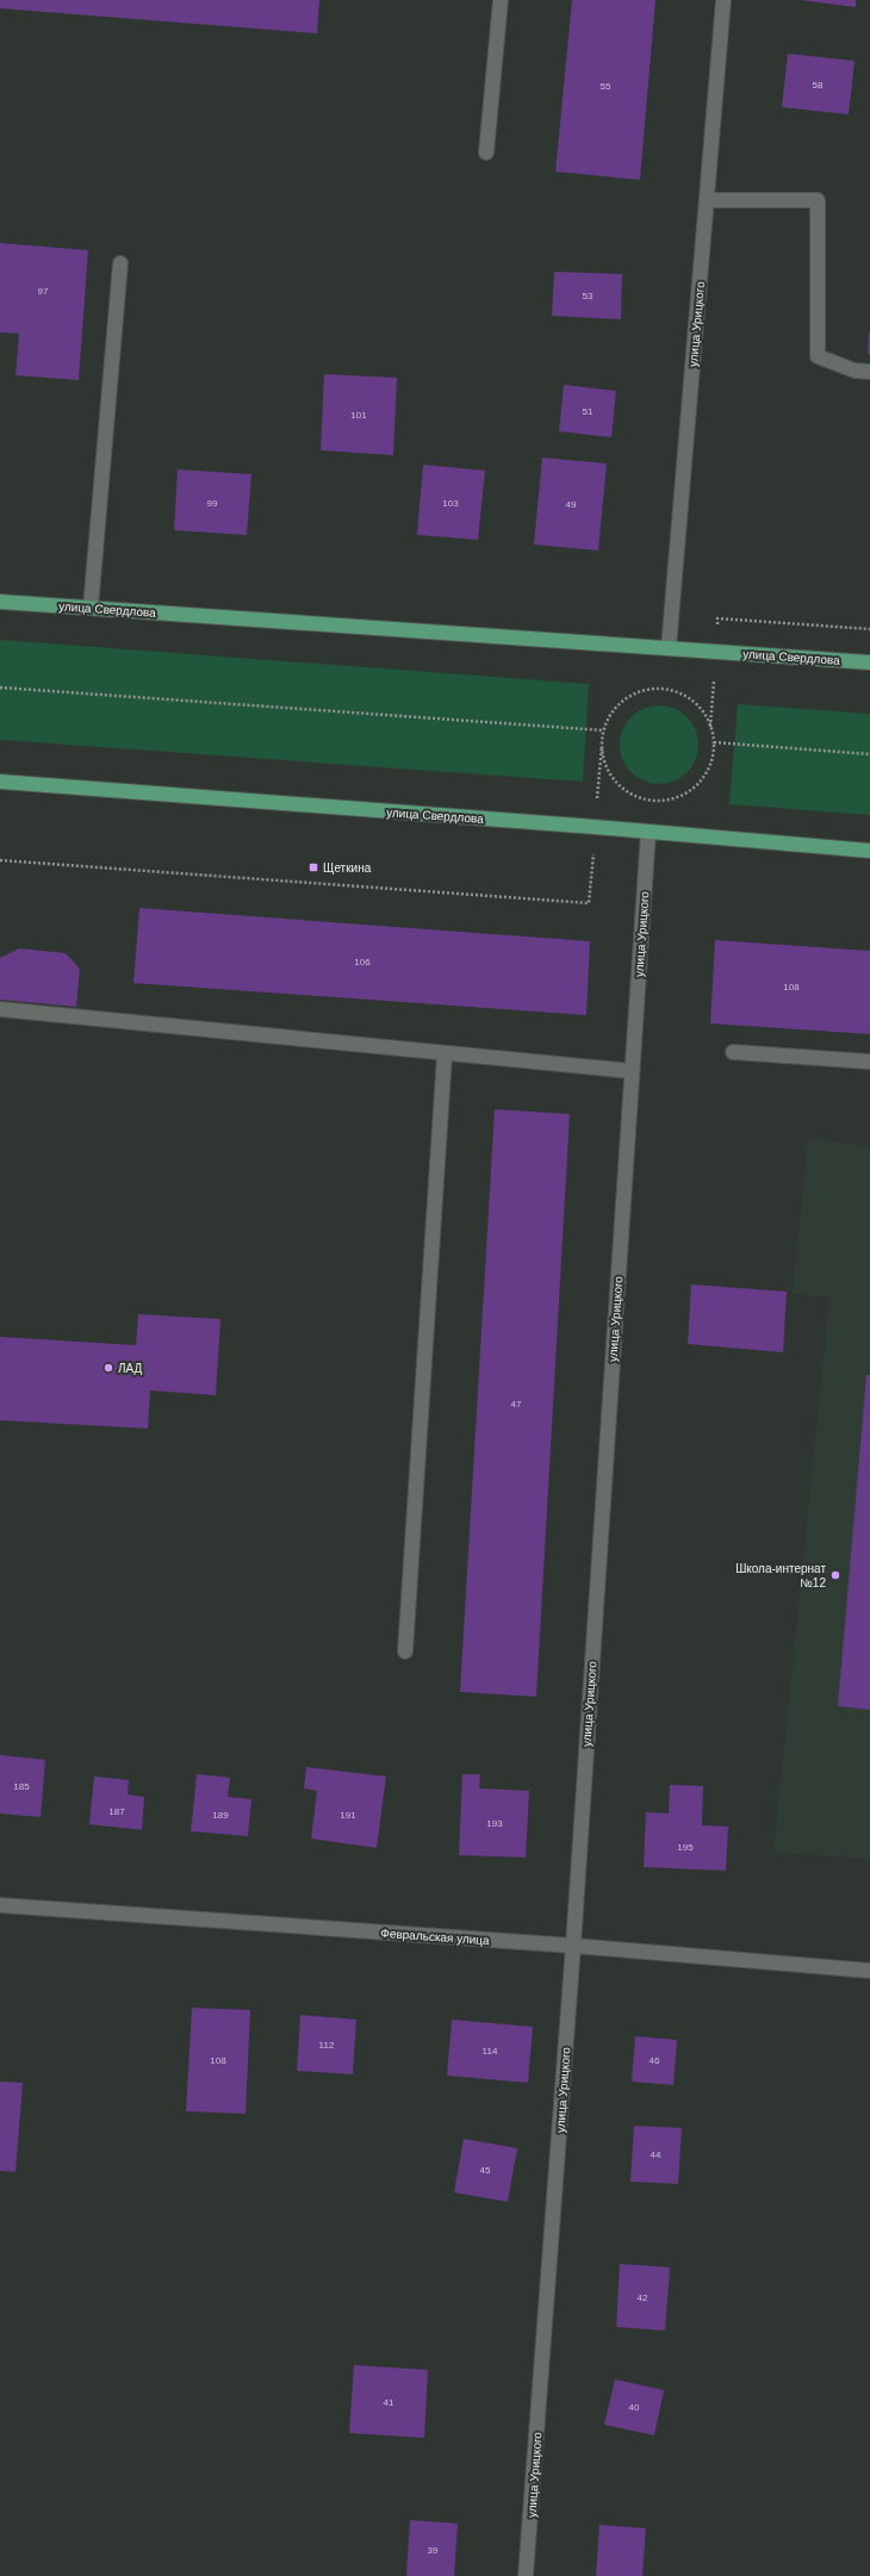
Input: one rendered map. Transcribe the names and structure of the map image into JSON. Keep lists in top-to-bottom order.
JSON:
{
  "streets": {
    "main road": ["улица Свердлова"],
    "street": ["улица Урицкого", "Февральская улица"]
  },
  "crossings": [
    ["улица Урицкого", "улица Свердлова"],
    ["улица Урицкого", "Февральская улица"]
  ],
  "places": {
    "transit": ["Щеткина"],
    "other": ["ЛАД", "Школа-интернат №12"]
  },
  "house_numbers": [
    "58",
    "55",
    "97",
    "53",
    "51",
    "101",
    "99",
    "103",
    "49",
    "106",
    "108",
    "47",
    "185",
    "187",
    "189",
    "191",
    "193",
    "195",
    "112",
    "114",
    "108",
    "46",
    "44",
    "45",
    "42",
    "41",
    "40",
    "39"
  ]
}
